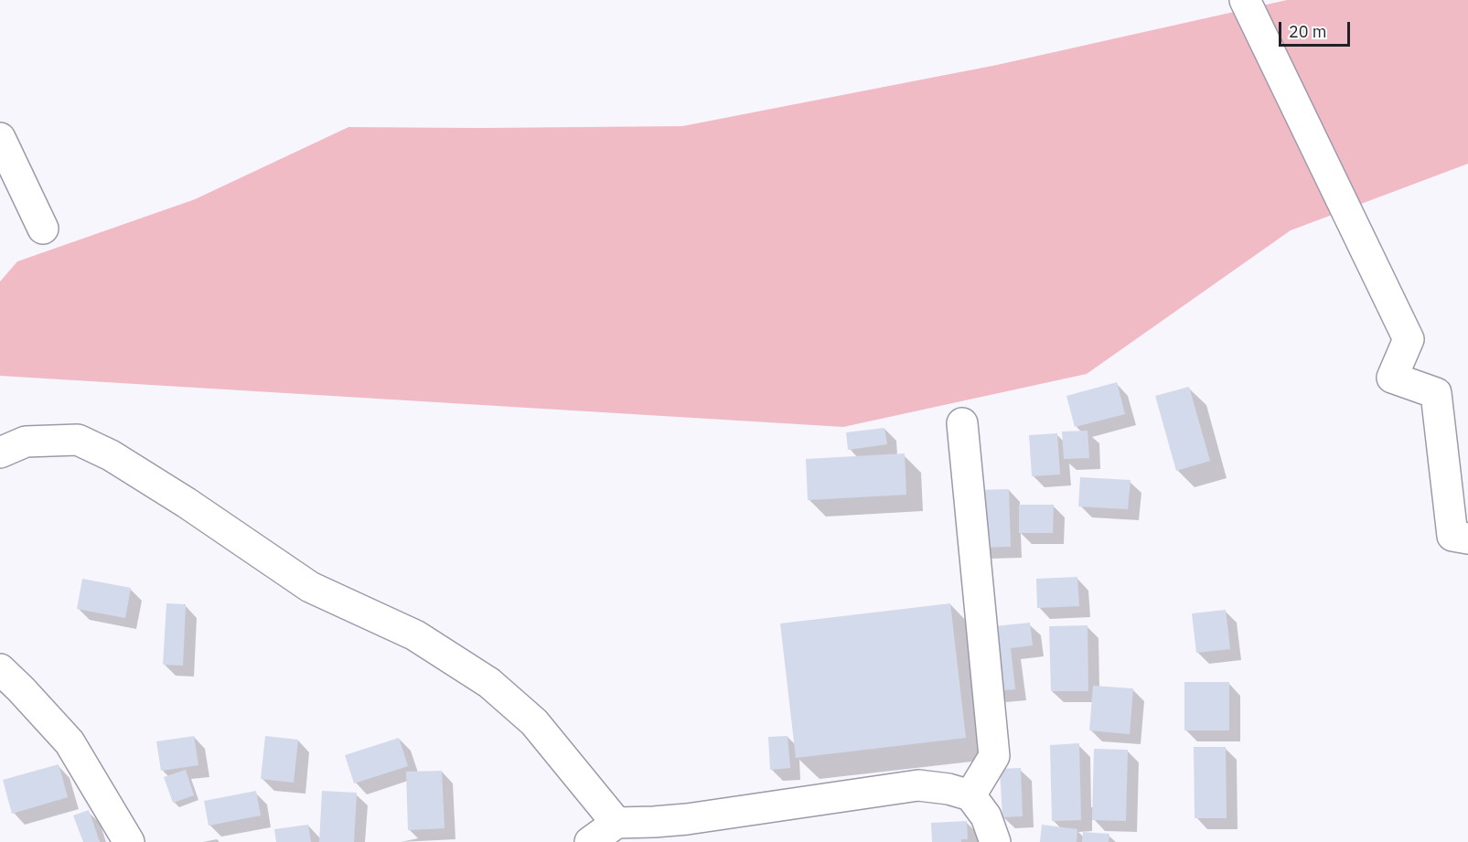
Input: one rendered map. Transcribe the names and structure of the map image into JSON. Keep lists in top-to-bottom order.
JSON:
{
  "scale_bar": "20 m"
}
